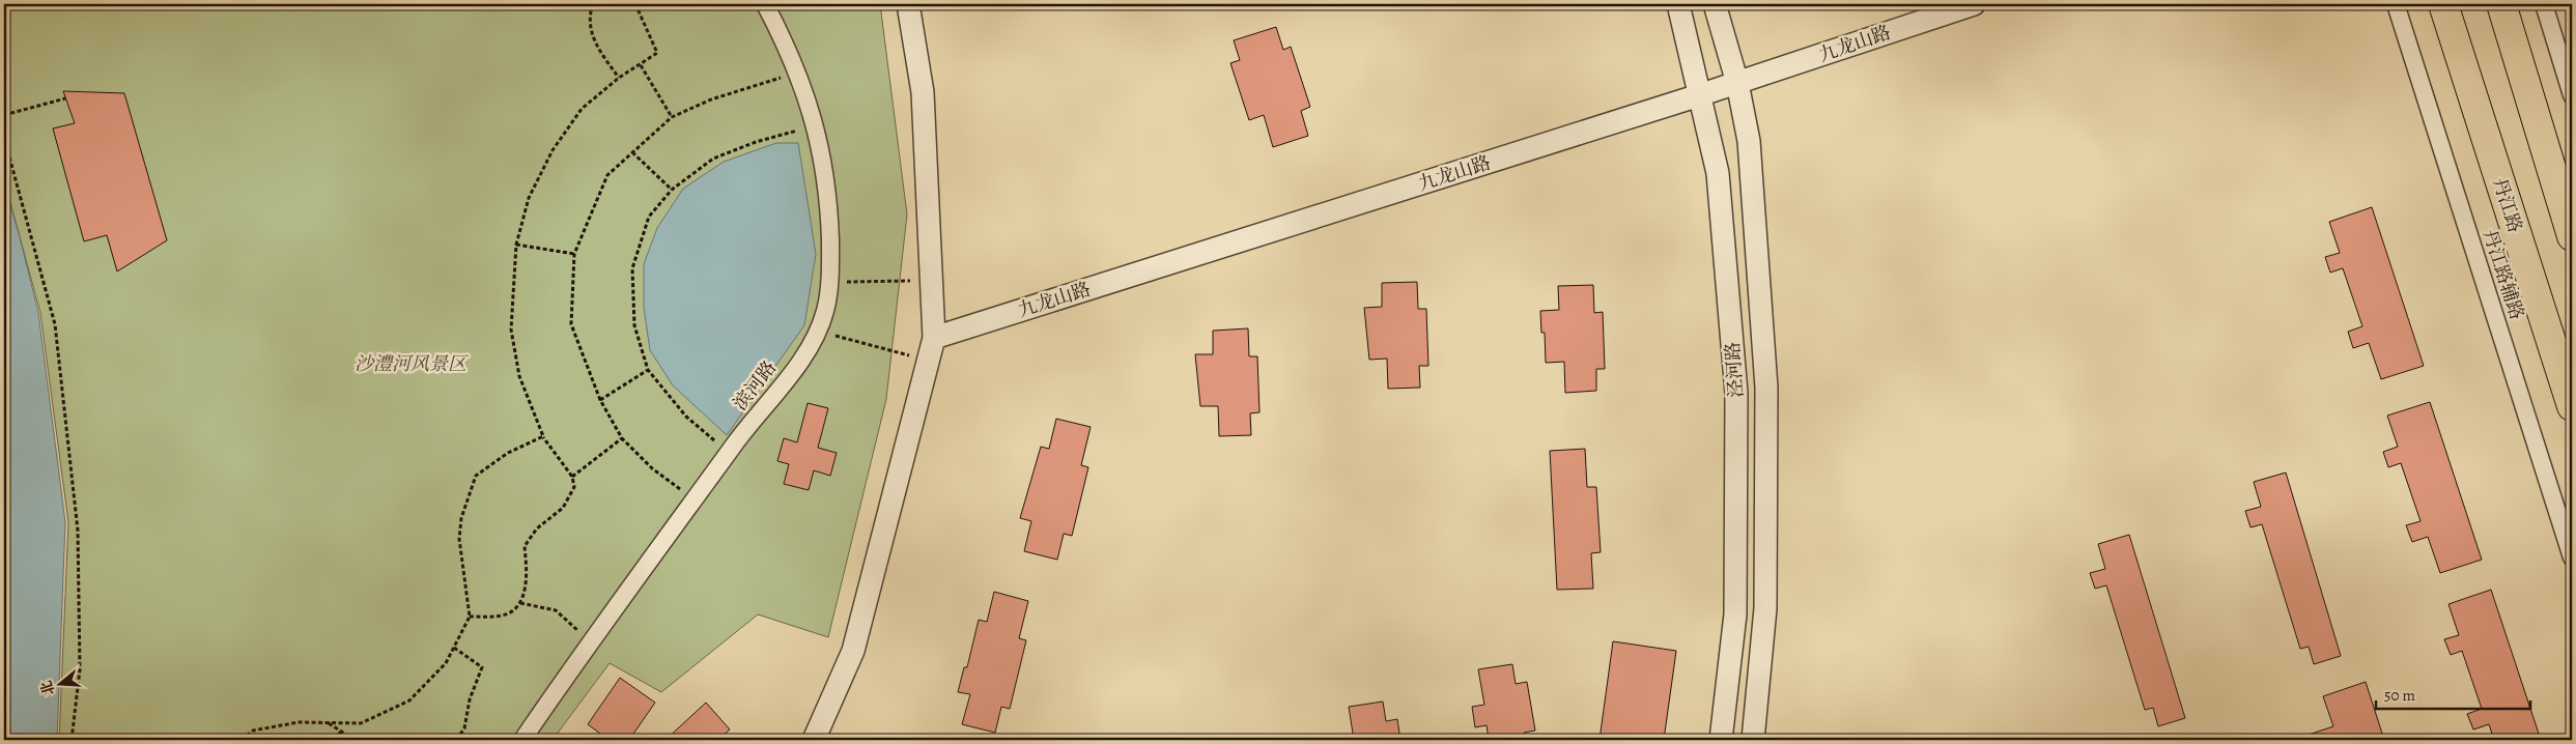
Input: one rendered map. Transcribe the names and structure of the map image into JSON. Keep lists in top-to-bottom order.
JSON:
{
  "streets": {
    "highway": ["丹江路"],
    "street": [
      "九龙山路",
      "丹江路辅路",
      "泾河路",
      "滨河路"
    ]
  },
  "crossings": [
    ["九龙山路", "泾河路"]
  ],
  "parks": ["沙澧河风景区"],
  "scale_bar": "50 m",
  "north": "left"
}
